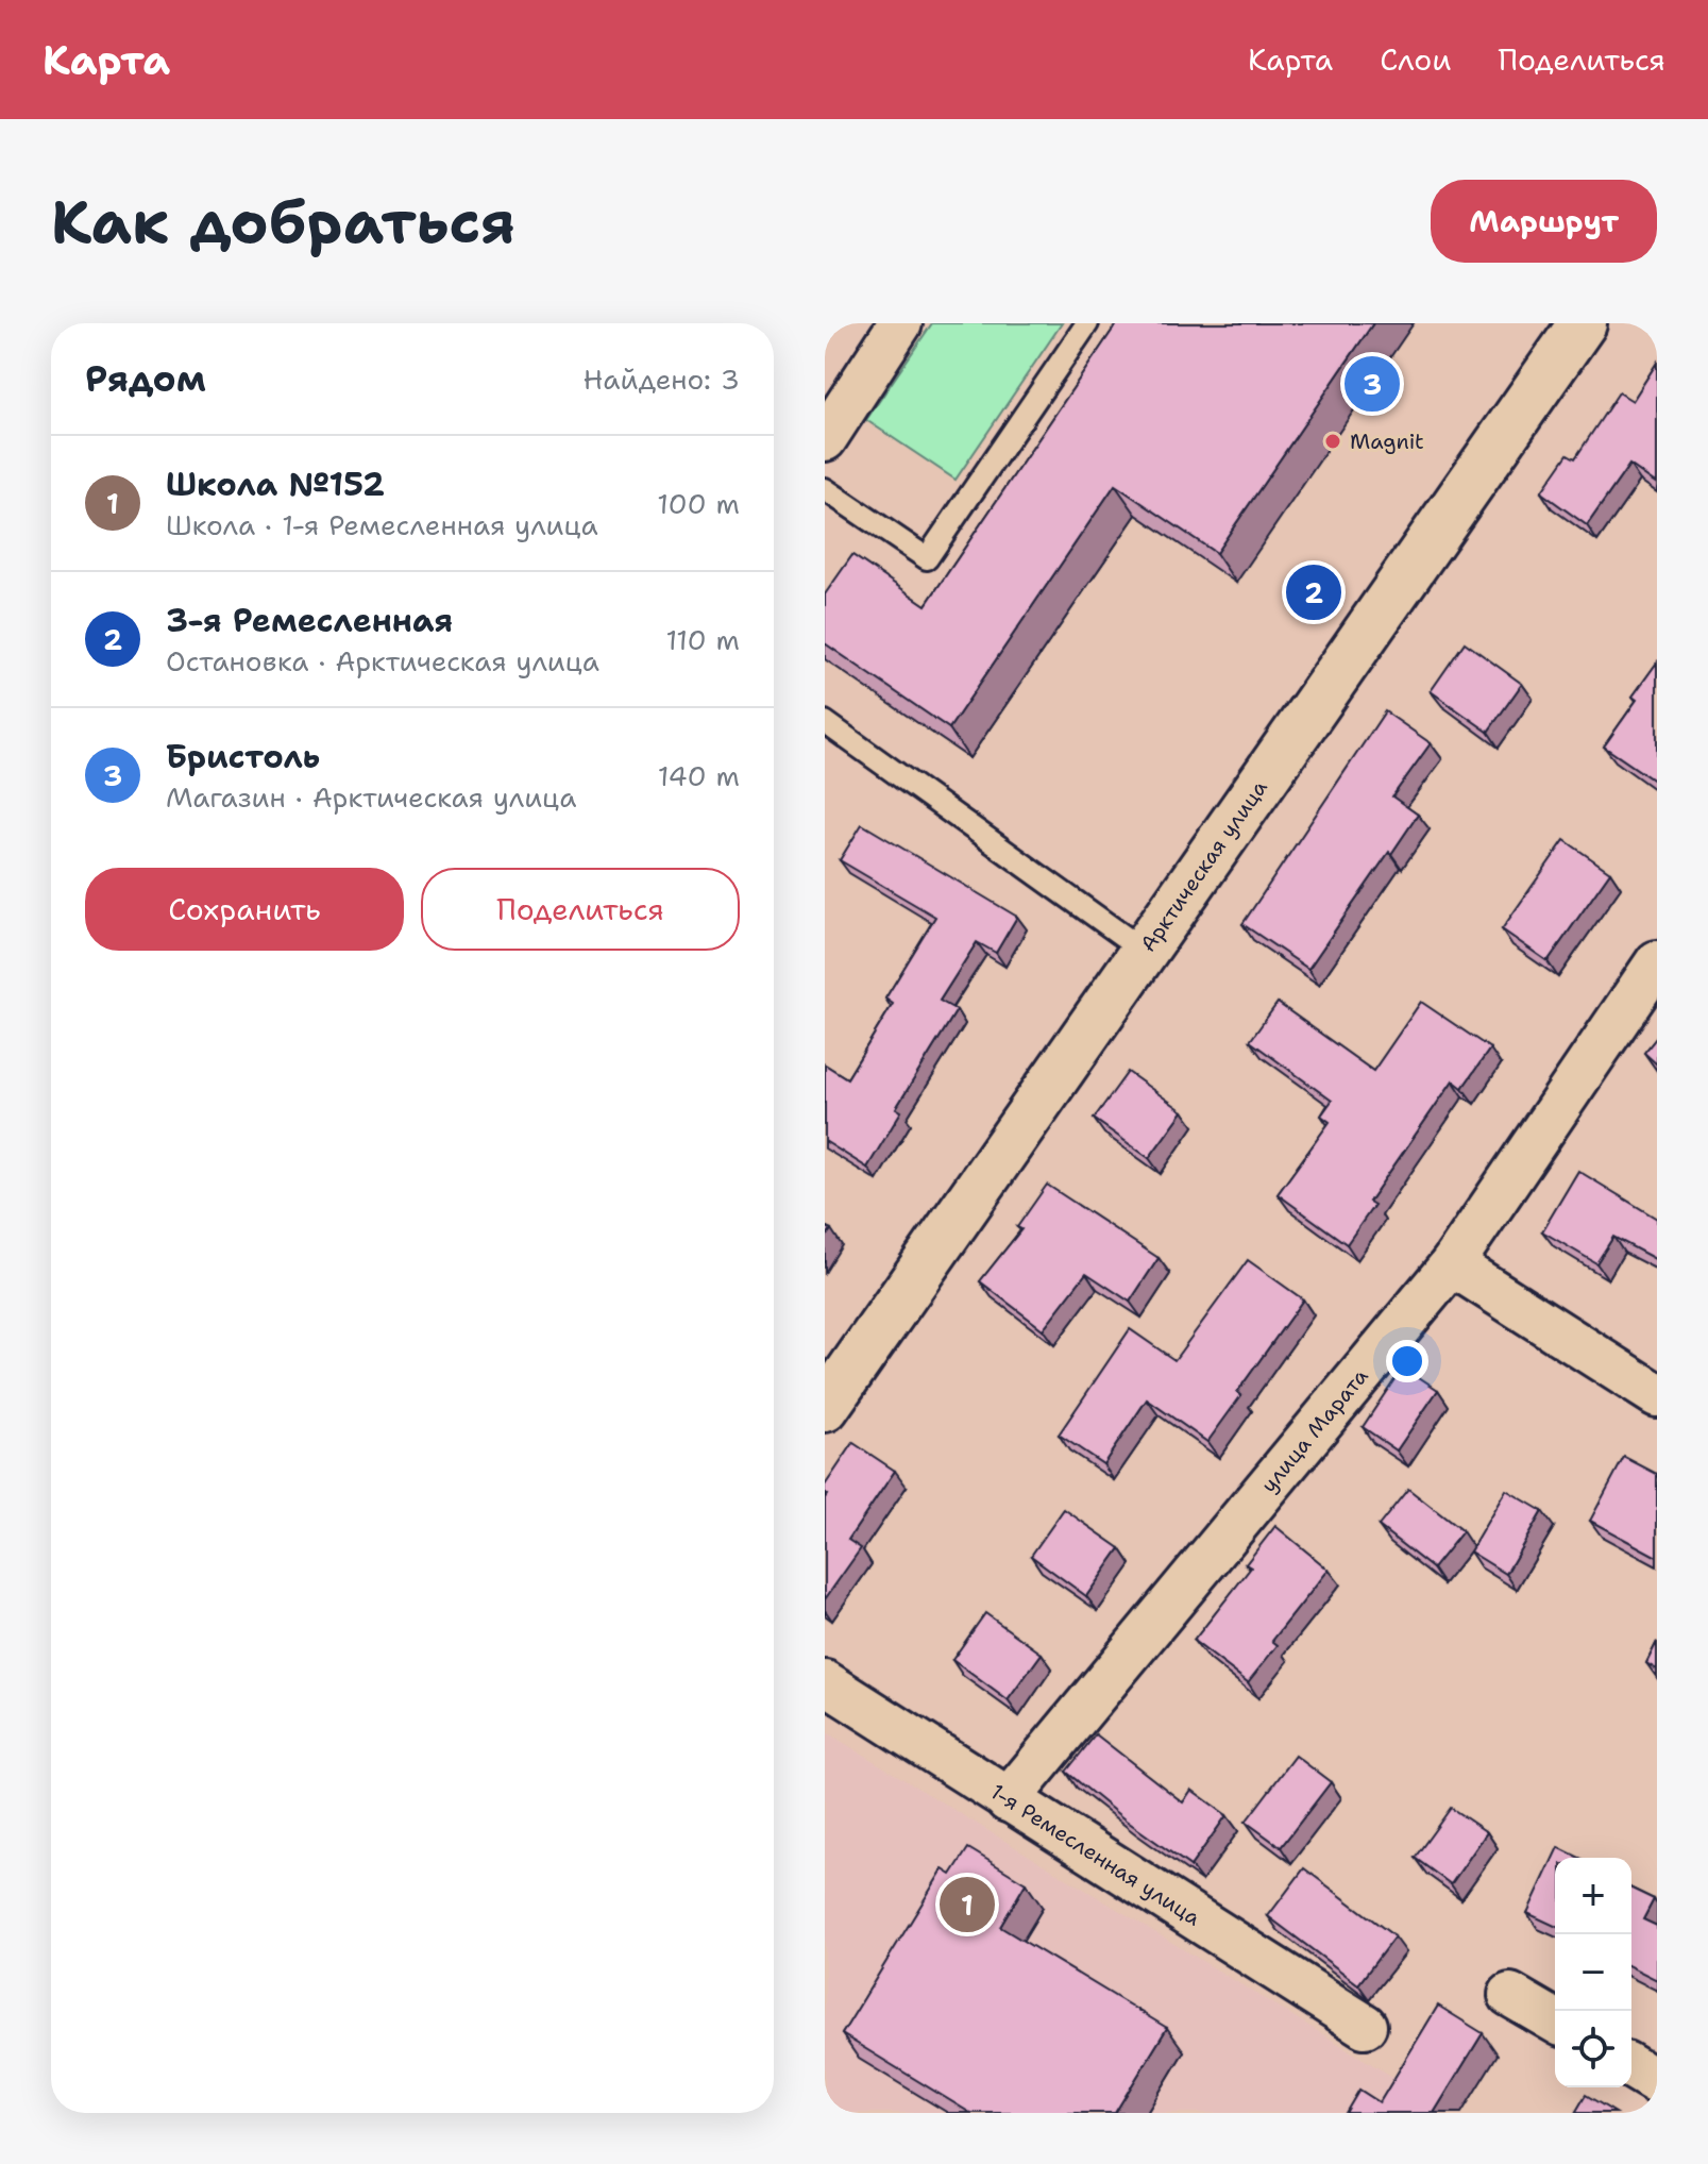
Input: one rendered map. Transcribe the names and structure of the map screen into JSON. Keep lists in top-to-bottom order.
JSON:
{
  "streets": {
    "street": ["Арктическая улица", "улица Марата", "1-я Ремесленная улица"]
  },
  "crossings": [
    ["улица Марата", "1-я Ремесленная улица"]
  ],
  "places": ["Magnit"],
  "page": {
    "header": "Карта",
    "nav": ["Карта", "Слои", "Поделиться"],
    "buttons": [
      "Маршрут",
      ["Сохранить", "Поделиться"]
    ],
    "title": "Как добраться",
    "heading": ["Рядом", "Найдено: 3"],
    "pins": ["3", "2", "1"],
    "list": [
      {
        "mark": "1",
        "name": "Школа №152",
        "note": "Школа · 1-я Ремесленная улица",
        "value": "100 m"
      },
      {
        "mark": "2",
        "name": "3-я Ремесленная",
        "note": "Остановка · Арктическая улица",
        "value": "110 m"
      },
      {
        "mark": "3",
        "name": "Бристоль",
        "note": "Магазин · Арктическая улица",
        "value": "140 m"
      }
    ],
    "map_buttons": ["+", "−"]
  }
}
